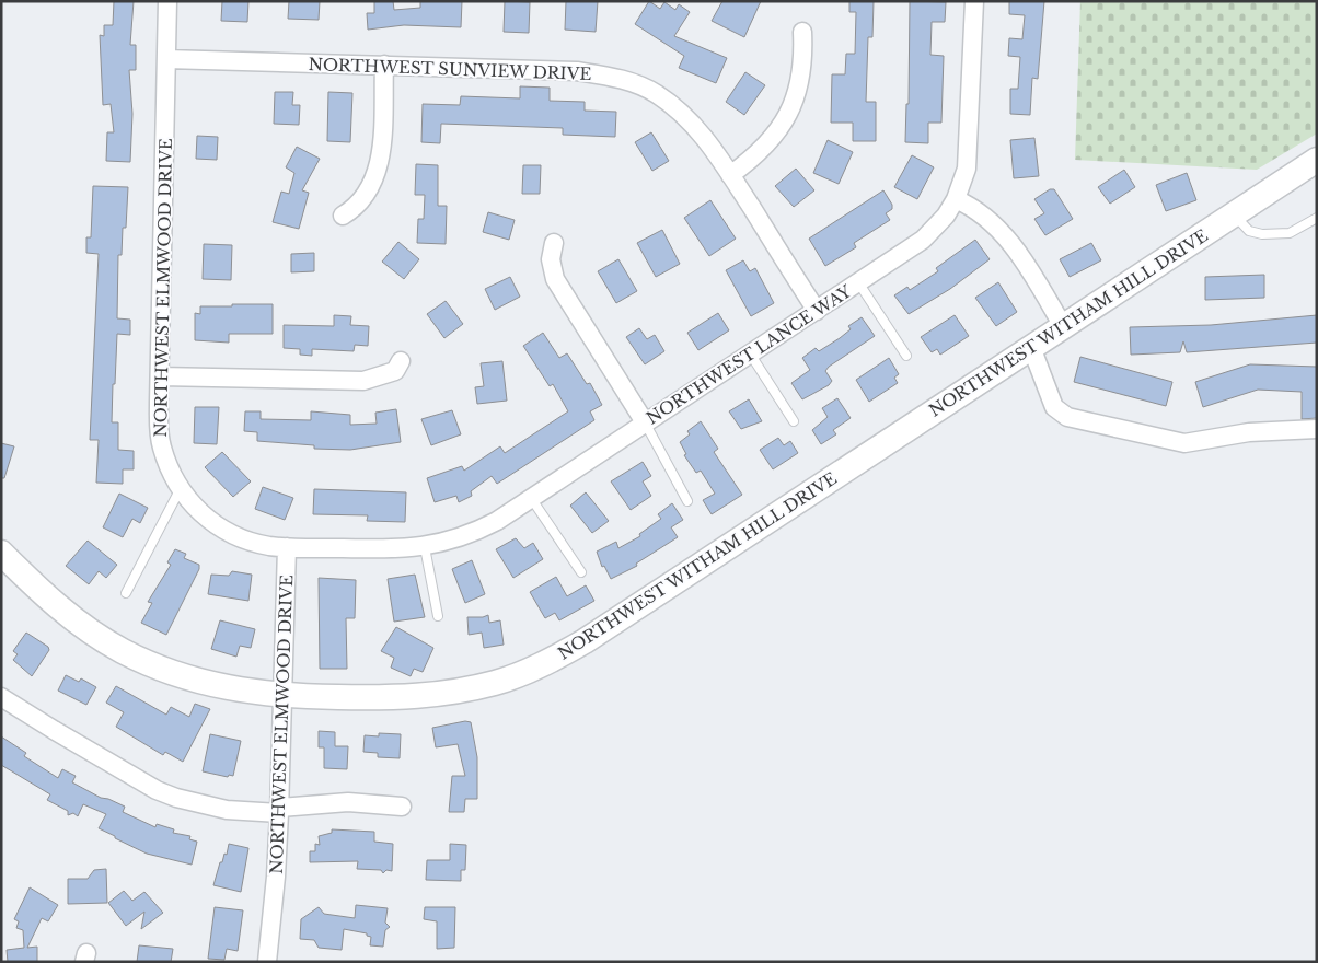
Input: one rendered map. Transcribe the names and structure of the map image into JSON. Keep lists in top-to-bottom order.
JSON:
{
  "streets": {
    "street": [
      "NORTHWEST SUNVIEW DRIVE",
      "NORTHWEST ELMWOOD DRIVE",
      "NORTHWEST WITHAM HILL DRIVE",
      "NORTHWEST LANCE WAY"
    ]
  },
  "crossings": [
    ["NORTHWEST SUNVIEW DRIVE", "NORTHWEST ELMWOOD DRIVE"],
    ["NORTHWEST SUNVIEW DRIVE", "NORTHWEST LANCE WAY"],
    ["NORTHWEST ELMWOOD DRIVE", "NORTHWEST WITHAM HILL DRIVE"],
    ["NORTHWEST ELMWOOD DRIVE", "NORTHWEST LANCE WAY"]
  ]
}
